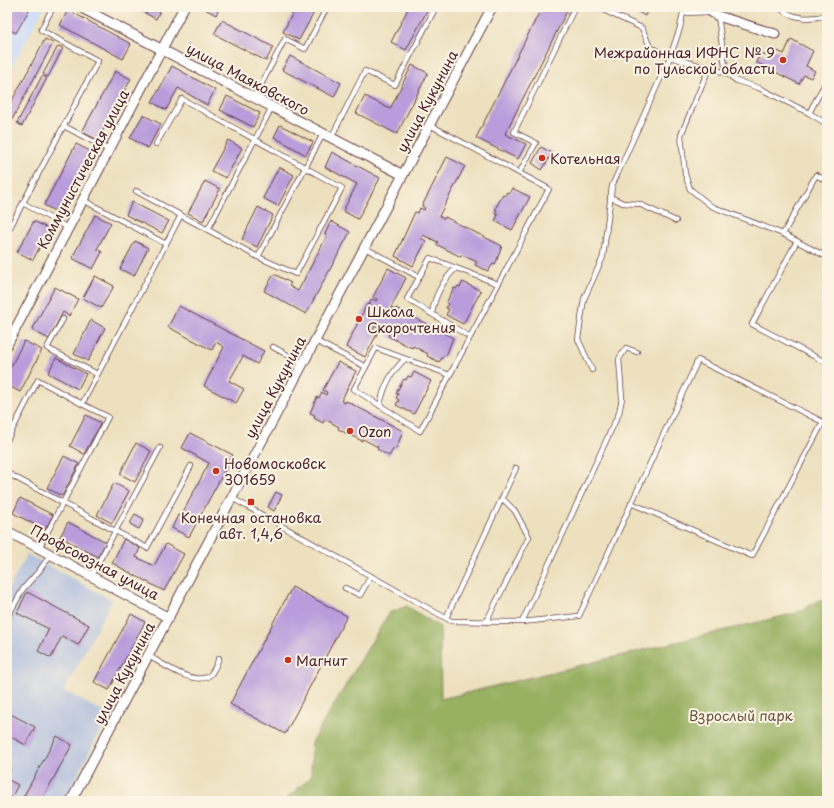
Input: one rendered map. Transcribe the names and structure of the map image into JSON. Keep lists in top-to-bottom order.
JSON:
{
  "streets": {
    "street": [
      "улица Маяковского",
      "улица Кукунина",
      "Коммунистическая улица",
      "Профсоюзная улица"
    ]
  },
  "crossings": [
    ["улица Маяковского", "улица Кукунина"],
    ["улица Маяковского", "Коммунистическая улица"],
    ["улица Кукунина", "Профсоюзная улица"]
  ],
  "parks": ["Взрослый парк"],
  "places": {
    "other": [
      "Межрайонная ИФНС № 9 по Тульской области",
      "Котельная",
      "Школа Скорочтения",
      "Ozon",
      "Новомосковск 301659",
      "Магнит"
    ],
    "transit": ["Конечная остановка авт. 1,4,6"]
  }
}
